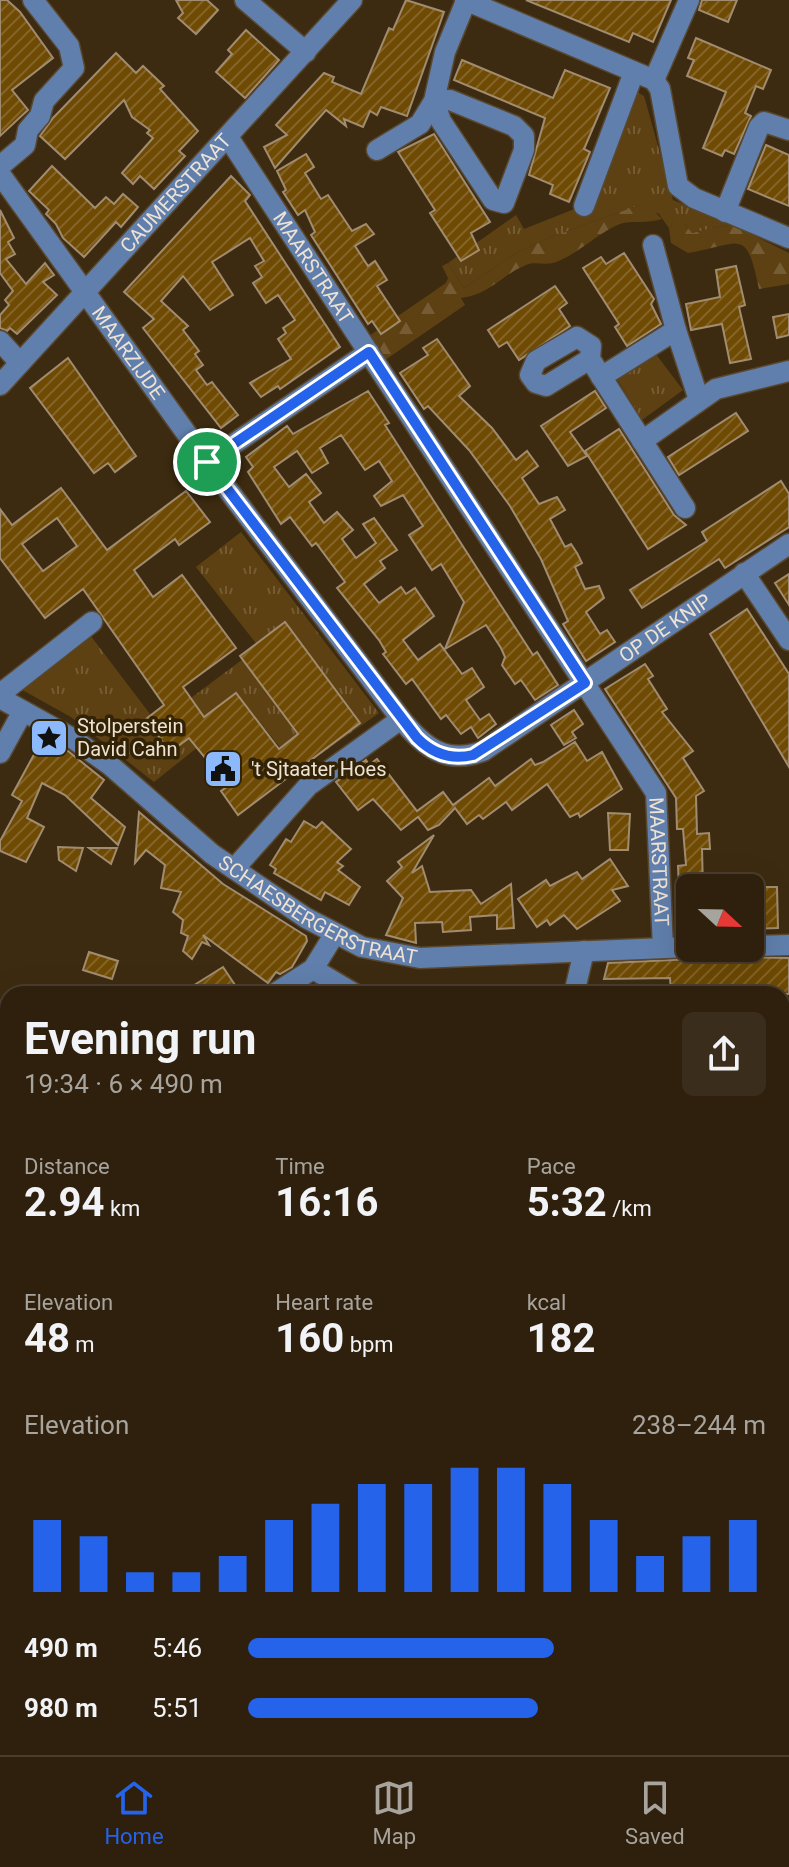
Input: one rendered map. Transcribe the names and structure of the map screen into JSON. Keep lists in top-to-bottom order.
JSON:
{
  "streets": {
    "street": [
      "CAUMERSTRAAT",
      "MAARSTRAAT",
      "MAARZIJDE",
      "OP DE KNIP",
      "SCHAESBERGERSTRAAT"
    ]
  },
  "crossings": [
    ["CAUMERSTRAAT", "MAARSTRAAT"],
    ["CAUMERSTRAAT", "MAARZIJDE"],
    ["MAARSTRAAT", "MAARZIJDE"],
    ["MAARSTRAAT", "OP DE KNIP"],
    ["MAARSTRAAT", "SCHAESBERGERSTRAAT"],
    ["MAARZIJDE", "OP DE KNIP"]
  ],
  "places": {
    "place": ["Stolperstein David Cahn"],
    "public building": ["'t Sjtaater Hoes"]
  },
  "north": "right",
  "page": {
    "heading": ["Evening run", "19:34 · 6 × 490 m"],
    "stats": [
      ["Distance", "2.94 km"],
      ["Time", "16:16"],
      ["Pace", "5:32 /km"],
      ["Elevation", "48 m"],
      ["Heart rate", "160 bpm"],
      ["kcal", "182"]
    ],
    "chart": ["Elevation", "238–244 m"],
    "list": [
      {
        "name": "490 m",
        "note": "5:46"
      },
      {
        "name": "980 m",
        "note": "5:51"
      }
    ],
    "tabs": ["Home", "Map", "Saved"]
  }
}
